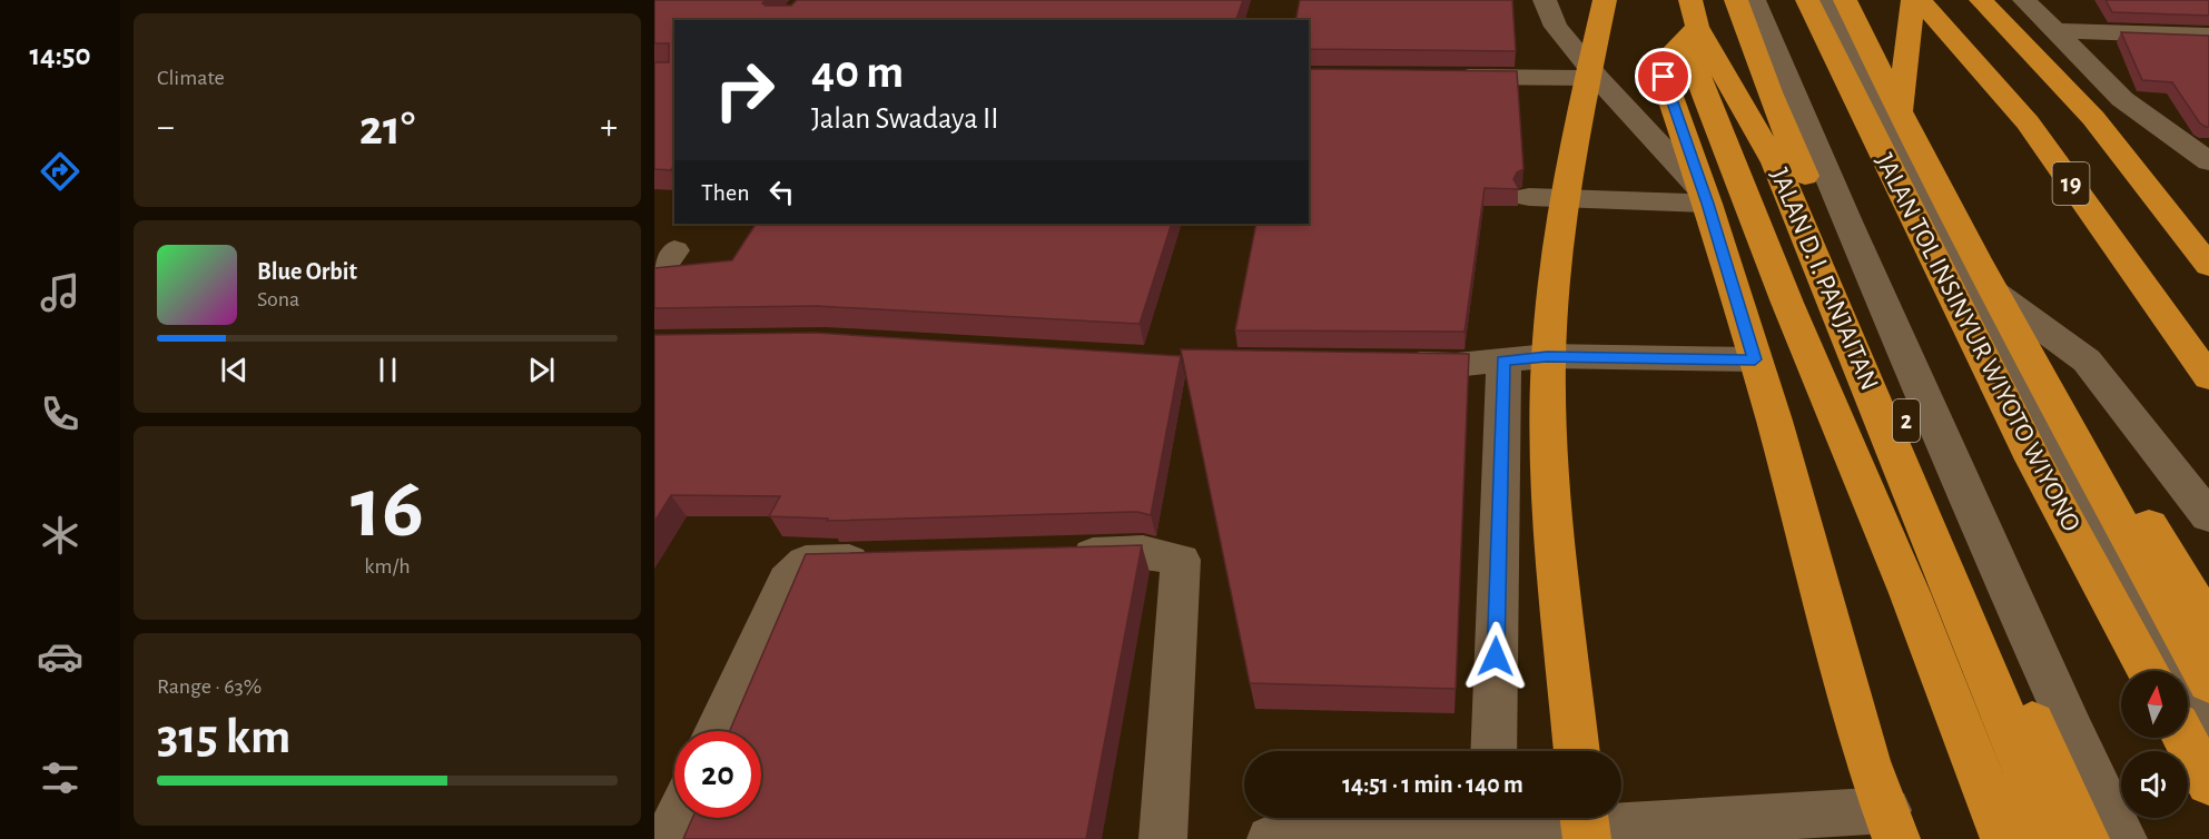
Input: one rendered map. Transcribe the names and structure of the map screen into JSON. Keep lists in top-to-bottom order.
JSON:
{
  "streets": {
    "highway": [
      "19",
      "JALAN D. I. PANJAITAN",
      "JALAN TOL INSINYUR WIYOTO WIYONO",
      "2"
    ]
  },
  "north": "top",
  "page": {
    "tabs": "14:50",
    "tile": [
      "Climate",
      ["16", "km/h"],
      ["Range · 63%", "315 km"]
    ],
    "turn": ["40 m", "Jalan Swadaya II"],
    "heat": ["−", "21°", "+"],
    "then": "Then",
    "song": ["Blue Orbit", "Sona"],
    "limit": "20",
    "trip": "14:51 · 1 min · 140 m"
  }
}
